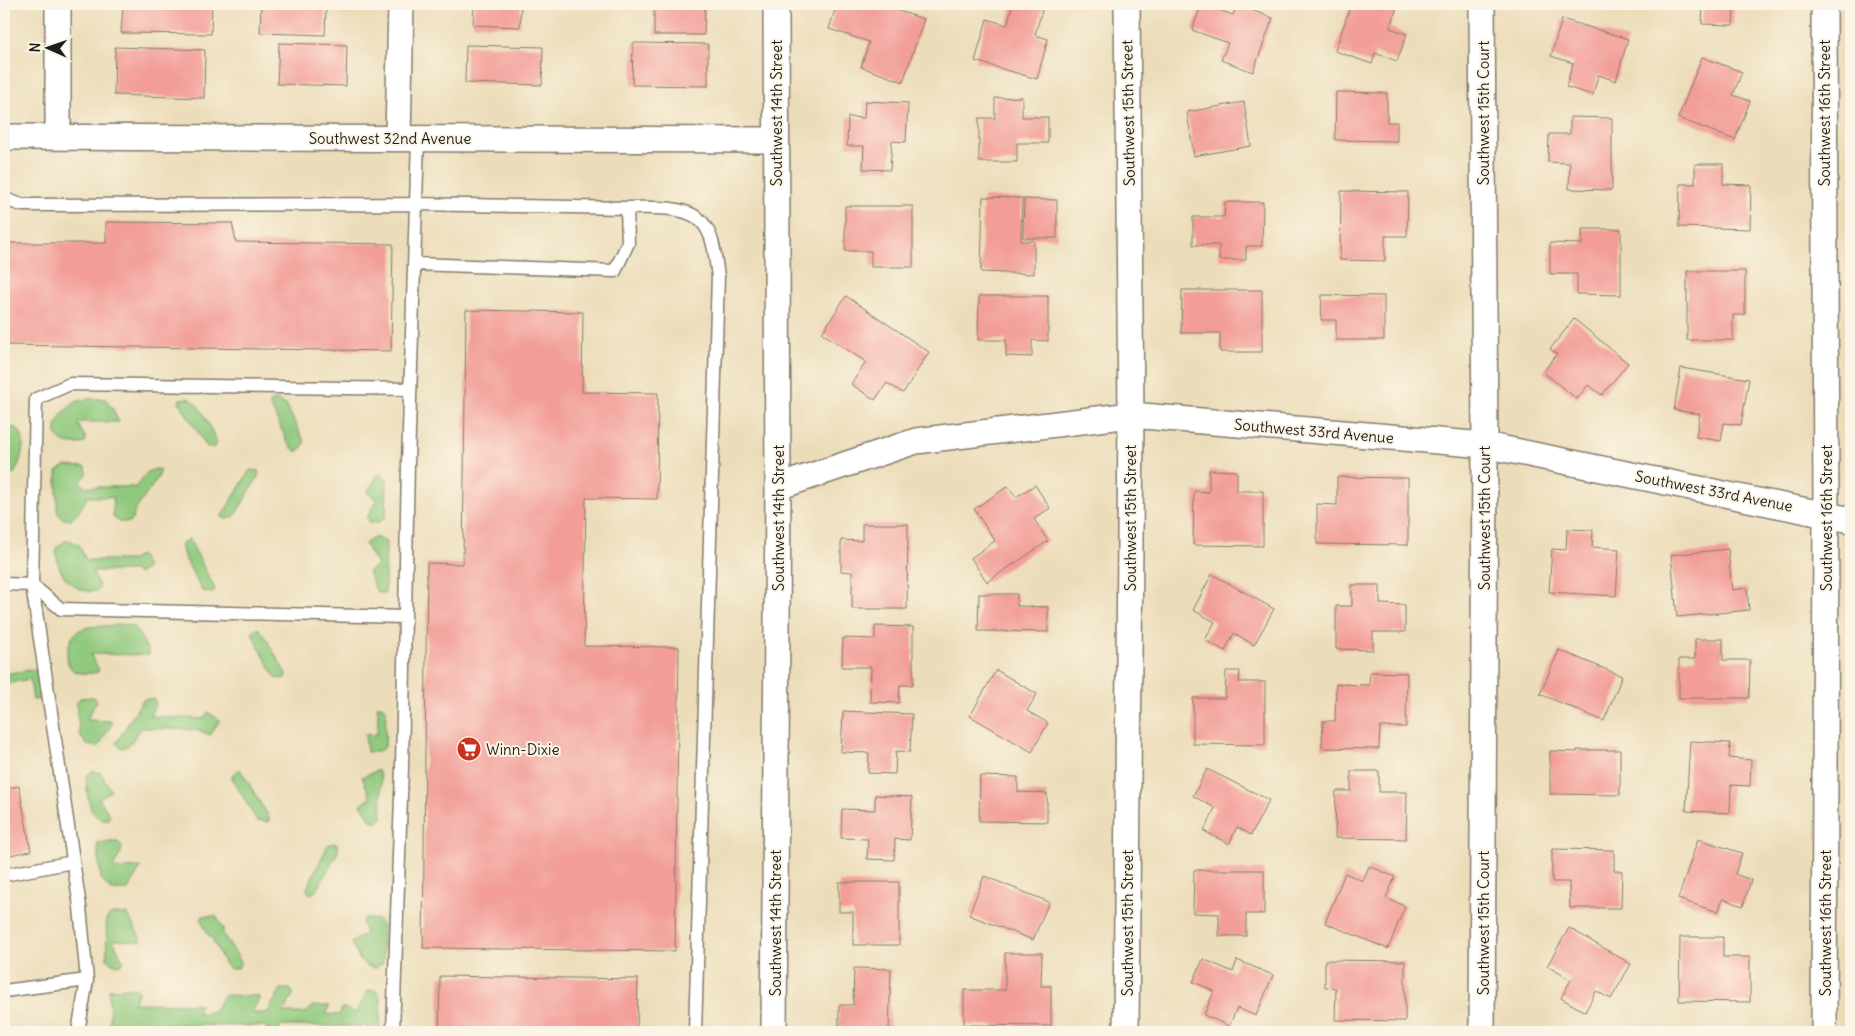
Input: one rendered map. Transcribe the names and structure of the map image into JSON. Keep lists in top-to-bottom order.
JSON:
{
  "streets": {
    "street": [
      "Southwest 14th Street",
      "Southwest 15th Street",
      "Southwest 15th Court",
      "Southwest 16th Street",
      "Southwest 32nd Avenue",
      "Southwest 33rd Avenue"
    ]
  },
  "crossings": [
    ["Southwest 14th Street", "Southwest 32nd Avenue"],
    ["Southwest 14th Street", "Southwest 33rd Avenue"],
    ["Southwest 15th Street", "Southwest 33rd Avenue"],
    ["Southwest 15th Court", "Southwest 33rd Avenue"],
    ["Southwest 16th Street", "Southwest 33rd Avenue"]
  ],
  "places": {
    "supermarket": ["Winn-Dixie"]
  },
  "north": "left"
}
